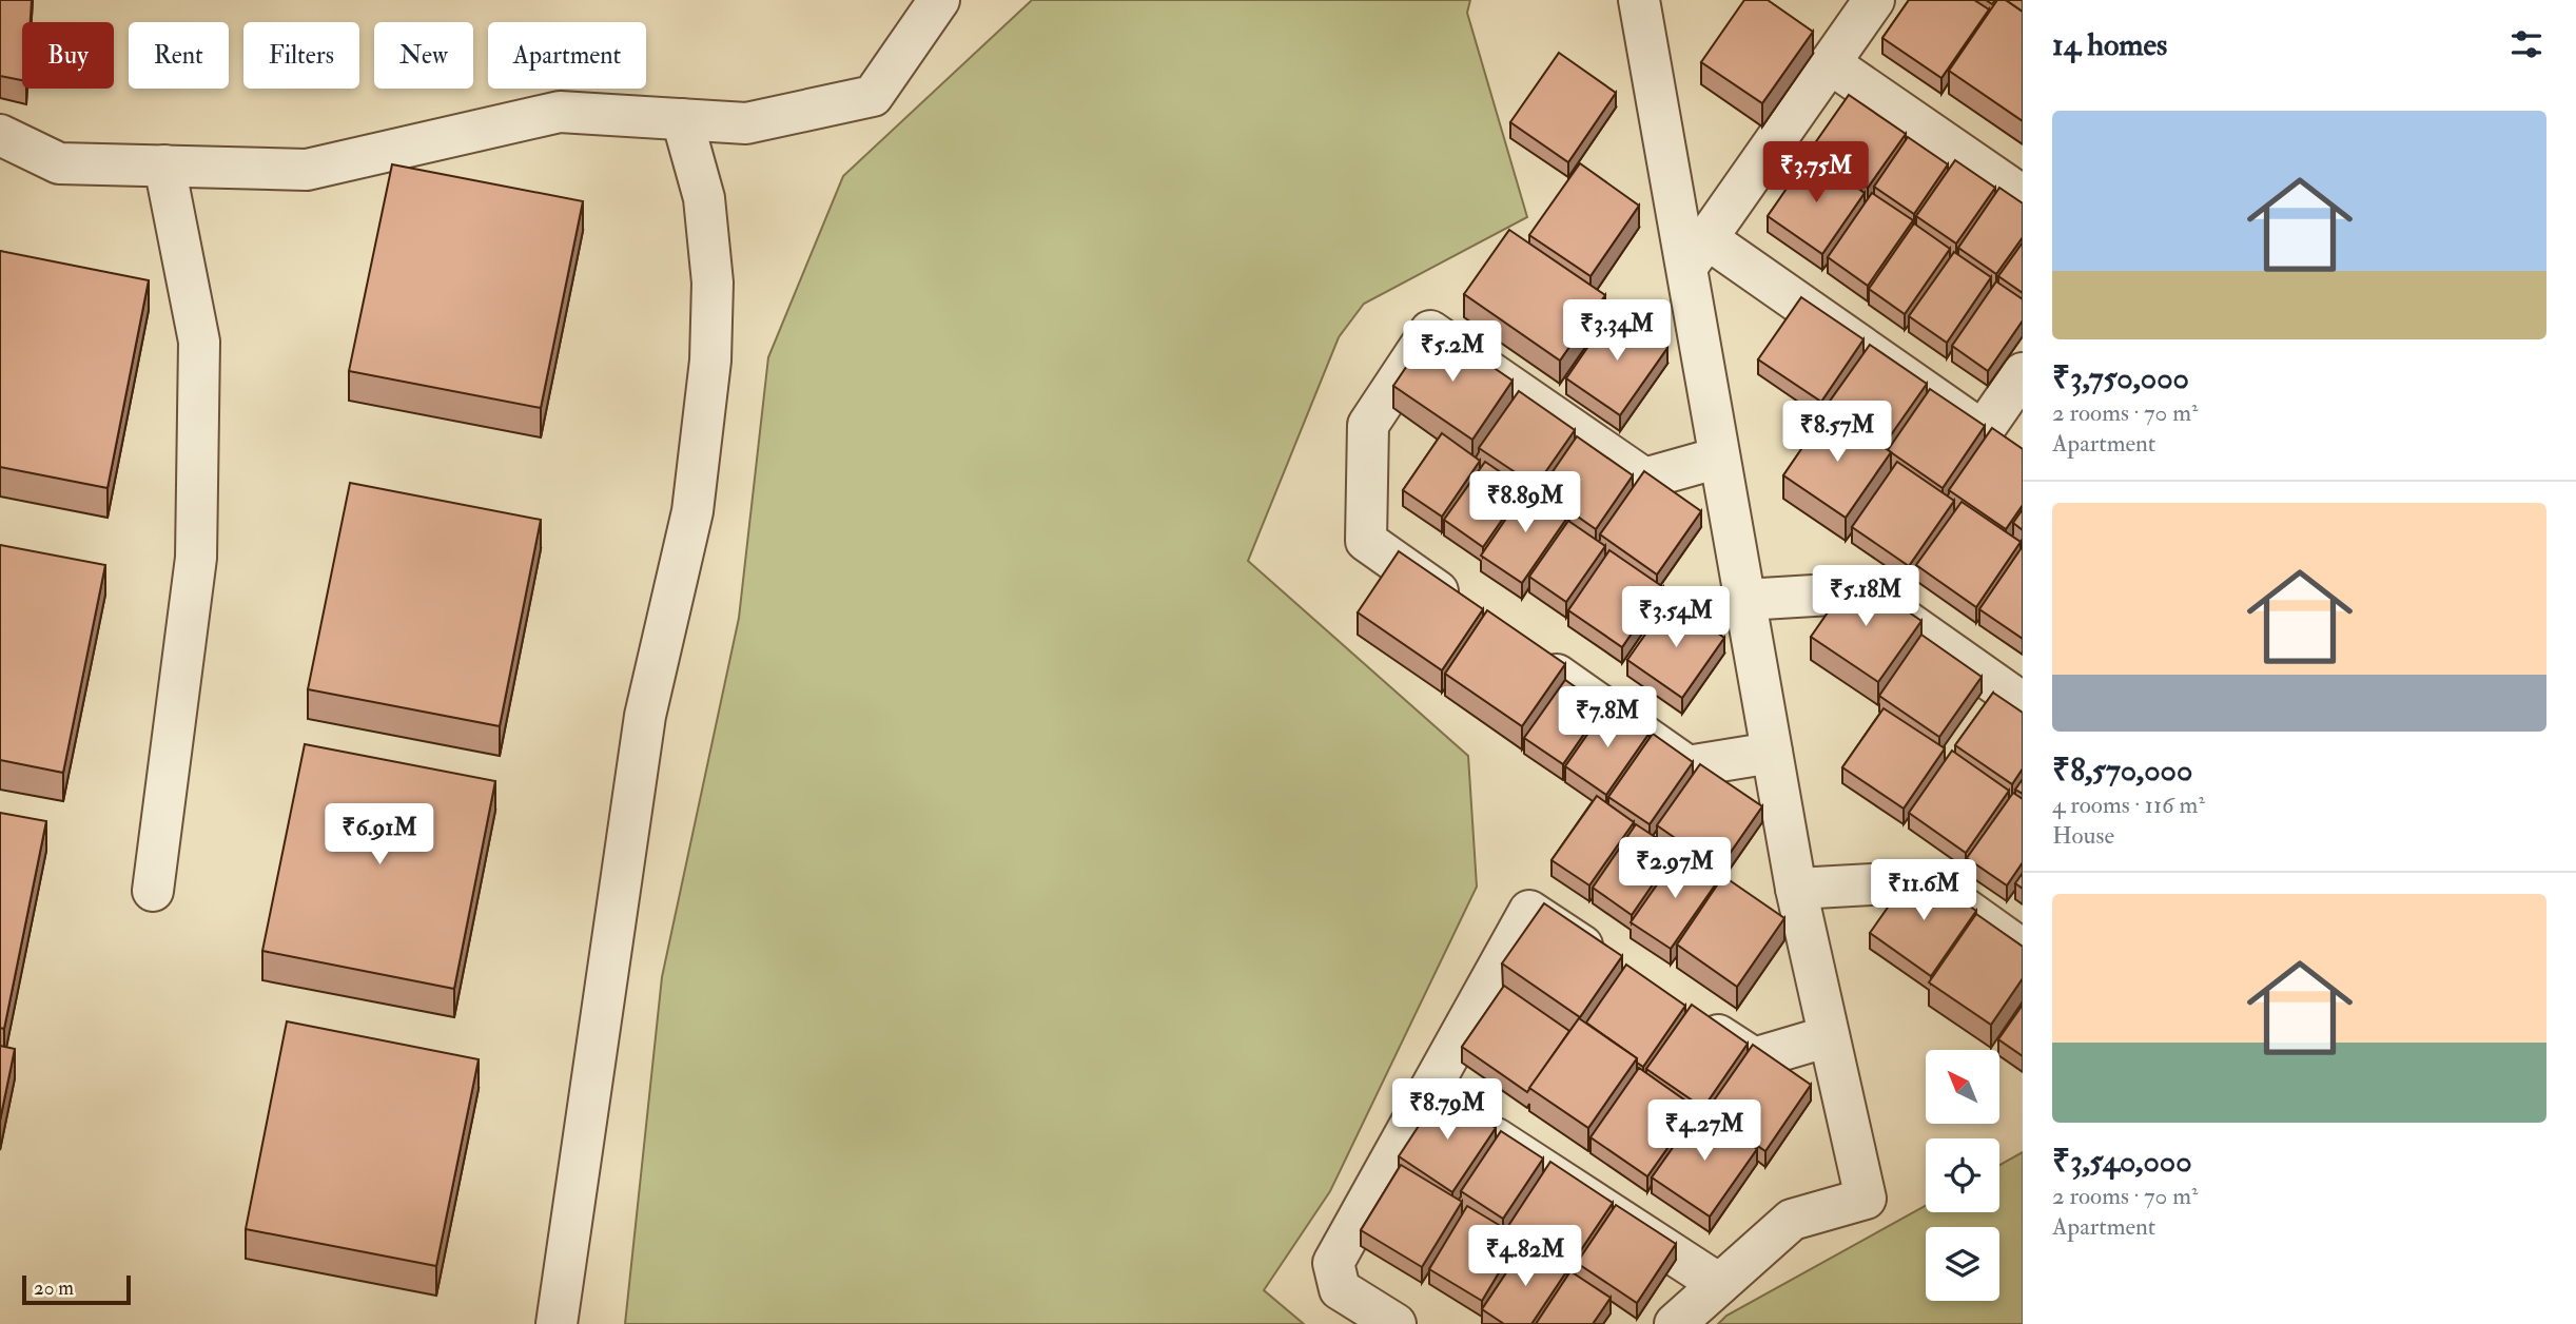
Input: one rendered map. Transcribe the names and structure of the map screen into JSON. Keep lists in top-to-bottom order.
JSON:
{
  "scale_bar": "20 m",
  "north": "top left",
  "page": {
    "heading": "14 homes",
    "chip": [
      "Buy",
      "Rent",
      "Filters",
      "New",
      "Apartment"
    ],
    "list": [
      {
        "name": "₹3,750,000",
        "note": "2 rooms · 70 m² · Apartment"
      },
      {
        "name": "₹8,570,000",
        "note": "4 rooms · 116 m² · House"
      },
      {
        "name": "₹3,540,000",
        "note": "2 rooms · 70 m² · Apartment"
      }
    ],
    "price": [
      "₹3.75M",
      "₹3.34M",
      "₹5.2M",
      "₹8.57M",
      "₹8.89M",
      "₹5.18M",
      "₹3.54M",
      "₹7.8M",
      "₹6.91M",
      "₹2.97M",
      "₹11.6M",
      "₹8.79M",
      "₹4.27M",
      "₹4.82M"
    ],
    "scale": "20 m"
  }
}
